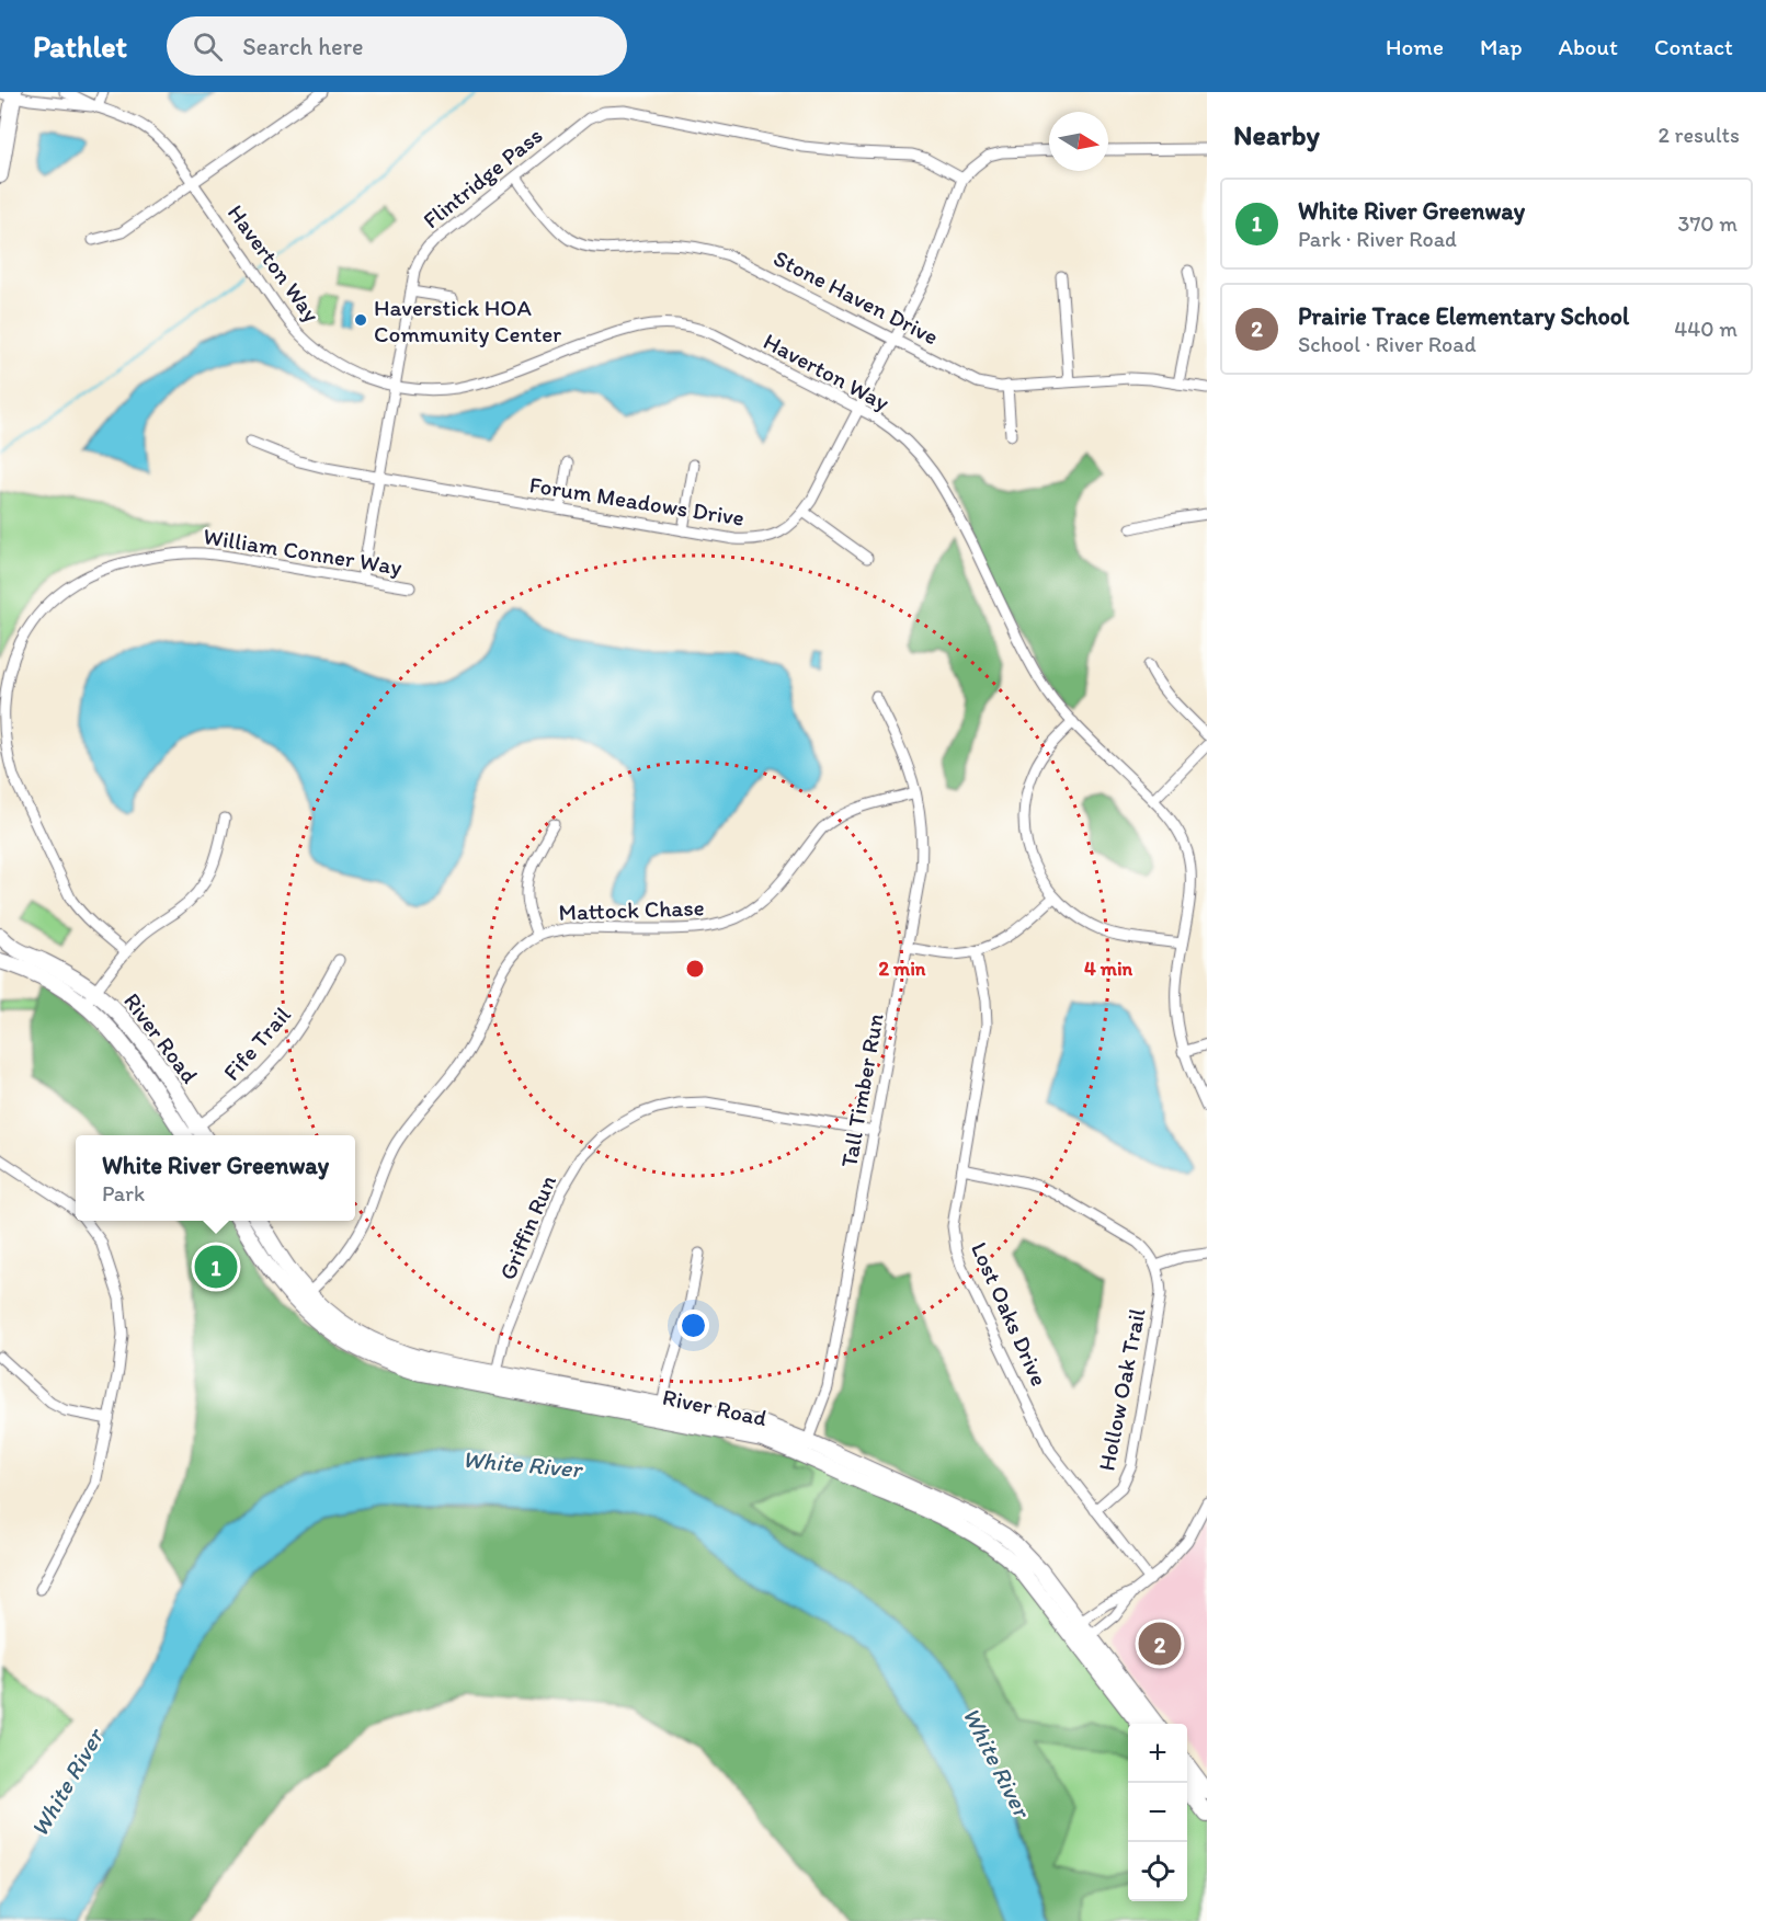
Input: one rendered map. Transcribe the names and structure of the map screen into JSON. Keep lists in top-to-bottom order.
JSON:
{
  "streets": {
    "main road": ["River Road"],
    "street": [
      "Flintridge Pass",
      "Haverton Way",
      "Stone Haven Drive",
      "Forum Meadows Drive",
      "William Conner Way",
      "Mattock Chase",
      "Fife Trail",
      "Tall Timber Run",
      "Griffin Run",
      "Lost Oaks Drive",
      "Hollow Oak Trail"
    ]
  },
  "crossings": [
    ["Flintridge Pass", "Haverton Way"],
    ["Flintridge Pass", "Stone Haven Drive"],
    ["Flintridge Pass", "Forum Meadows Drive"],
    ["Flintridge Pass", "William Conner Way"],
    ["Haverton Way", "Forum Meadows Drive"],
    ["Stone Haven Drive", "Forum Meadows Drive"],
    ["Mattock Chase", "Tall Timber Run"],
    ["River Road", "Fife Trail"],
    ["River Road", "Tall Timber Run"],
    ["River Road", "Griffin Run"],
    ["Tall Timber Run", "Griffin Run"],
    ["Lost Oaks Drive", "Hollow Oak Trail"]
  ],
  "water": ["White River"],
  "places": ["Haverstick HOA Community Center"],
  "north": "right",
  "page": {
    "header": "Pathlet",
    "search": "Search here",
    "nav": [
      "Home",
      "Map",
      "About",
      "Contact"
    ],
    "heading": ["Nearby", "2 results"],
    "list": [
      {
        "mark": "1",
        "name": "White River Greenway",
        "note": "Park · River Road",
        "value": "370 m"
      },
      {
        "mark": "2",
        "name": "Prairie Trace Elementary School",
        "note": "School · River Road",
        "value": "440 m"
      }
    ],
    "popup": ["White River Greenway", "Park"],
    "pins": ["1", "2"],
    "map_buttons": ["+", "−"]
  },
  "rings": ["2 min", "4 min"]
}
